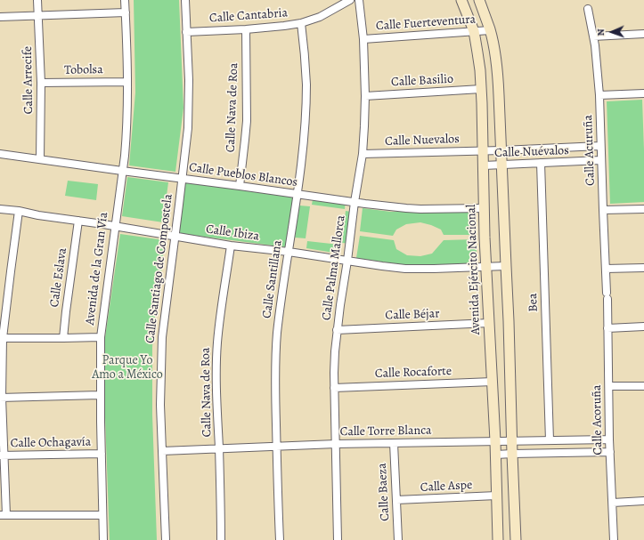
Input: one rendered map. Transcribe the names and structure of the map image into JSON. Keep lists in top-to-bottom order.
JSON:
{
  "streets": {
    "street": [
      "Calle Cantabria",
      "Calle Fuerteventura",
      "Tobolsa",
      "Calle Arrecife",
      "Calle Basilio",
      "Calle Nava de Roa",
      "Calle Nuevalos",
      "Calle Acuruña",
      "Calle Nuévalos",
      "Calle Pueblos Blancos",
      "Calle Ibiza",
      "Calle Palma Mallorca",
      "Avenida de la Gran Vía",
      "Calle Santiago de Compostela",
      "Avenida Ejército Nacional",
      "Calle Eslava",
      "Calle Santillana",
      "Bea",
      "Calle Béjar",
      "Calle Rocaforte",
      "Calle Acoruña",
      "Calle Torre Blanca",
      "Calle Ochagavía",
      "Calle Aspe",
      "Calle Baeza"
    ]
  },
  "crossings": [
    ["Calle Cantabria", "Calle Nava de Roa"],
    ["Calle Cantabria", "Calle Santiago de Compostela"],
    ["Calle Cantabria", "Calle Santillana"],
    ["Calle Fuerteventura", "Calle Palma Mallorca"],
    ["Calle Fuerteventura", "Avenida Ejército Nacional"],
    ["Tobolsa", "Calle Arrecife"],
    ["Tobolsa", "Avenida de la Gran Vía"],
    ["Calle Arrecife", "Calle Pueblos Blancos"],
    ["Calle Basilio", "Calle Palma Mallorca"],
    ["Calle Basilio", "Avenida Ejército Nacional"],
    ["Calle Nava de Roa", "Calle Pueblos Blancos"],
    ["Calle Nava de Roa", "Calle Ibiza"],
    ["Calle Nava de Roa", "Calle Torre Blanca"],
    ["Calle Nuevalos", "Calle Nuévalos"],
    ["Calle Nuevalos", "Calle Palma Mallorca"],
    ["Calle Nuevalos", "Avenida Ejército Nacional"],
    ["Calle Acuruña", "Calle Nuévalos"],
    ["Calle Acuruña", "Calle Acoruña"],
    ["Calle Nuévalos", "Avenida Ejército Nacional"],
    ["Calle Nuévalos", "Bea"],
    ["Calle Pueblos Blancos", "Calle Palma Mallorca"],
    ["Calle Pueblos Blancos", "Avenida de la Gran Vía"],
    ["Calle Pueblos Blancos", "Calle Santiago de Compostela"],
    ["Calle Pueblos Blancos", "Avenida Ejército Nacional"],
    ["Calle Pueblos Blancos", "Calle Santillana"],
    ["Calle Ibiza", "Calle Palma Mallorca"],
    ["Calle Ibiza", "Avenida de la Gran Vía"],
    ["Calle Ibiza", "Calle Santiago de Compostela"],
    ["Calle Ibiza", "Avenida Ejército Nacional"],
    ["Calle Ibiza", "Calle Eslava"],
    ["Calle Ibiza", "Calle Santillana"],
    ["Calle Palma Mallorca", "Calle Béjar"],
    ["Calle Palma Mallorca", "Calle Rocaforte"],
    ["Calle Palma Mallorca", "Calle Torre Blanca"],
    ["Avenida de la Gran Vía", "Calle Ochagavía"],
    ["Calle Santiago de Compostela", "Calle Torre Blanca"],
    ["Avenida Ejército Nacional", "Calle Béjar"],
    ["Avenida Ejército Nacional", "Calle Rocaforte"],
    ["Avenida Ejército Nacional", "Calle Torre Blanca"],
    ["Avenida Ejército Nacional", "Calle Aspe"],
    ["Calle Santillana", "Calle Torre Blanca"],
    ["Bea", "Calle Torre Blanca"],
    ["Calle Acoruña", "Calle Torre Blanca"],
    ["Calle Torre Blanca", "Calle Baeza"],
    ["Calle Aspe", "Calle Baeza"]
  ],
  "parks": ["Parque Yo Amo a México"],
  "north": "left"
}
